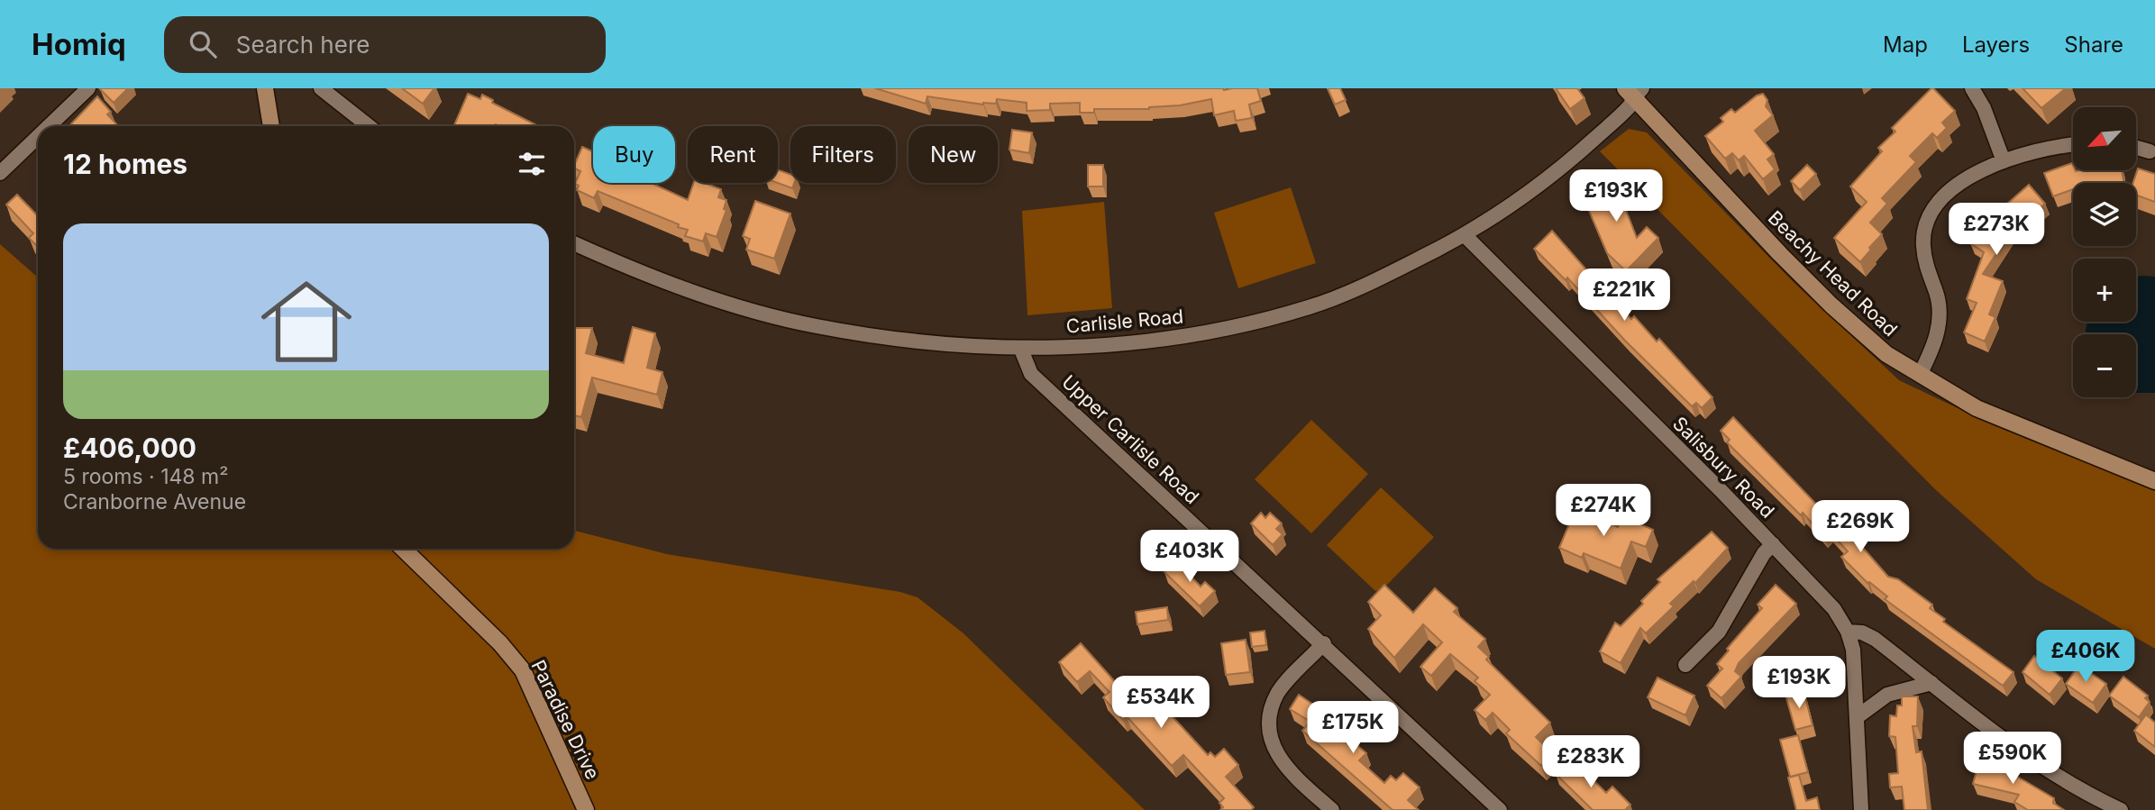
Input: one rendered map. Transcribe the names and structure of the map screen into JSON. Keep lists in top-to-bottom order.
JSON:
{
  "streets": {
    "street": [
      "Beachy Head Road",
      "Carlisle Road",
      "Upper Carlisle Road",
      "Salisbury Road",
      "Paradise Drive"
    ]
  },
  "crossings": [
    ["Beachy Head Road", "Carlisle Road"],
    ["Carlisle Road", "Upper Carlisle Road"],
    ["Carlisle Road", "Salisbury Road"]
  ],
  "north": "bottom left",
  "page": {
    "header": "Homiq",
    "search": "Search here",
    "nav": ["Map", "Layers", "Share"],
    "map_buttons": ["+", "−"],
    "chip": [
      "Buy",
      "Rent",
      "Filters",
      "New"
    ],
    "heading": "12 homes",
    "price": [
      "£193K",
      "£273K",
      "£221K",
      "£274K",
      "£269K",
      "£403K",
      "£406K",
      "£193K",
      "£534K",
      "£175K",
      "£590K",
      "£283K"
    ],
    "list": [
      {
        "name": "£406,000",
        "note": "5 rooms · 148 m² · Cranborne Avenue"
      }
    ]
  }
}
